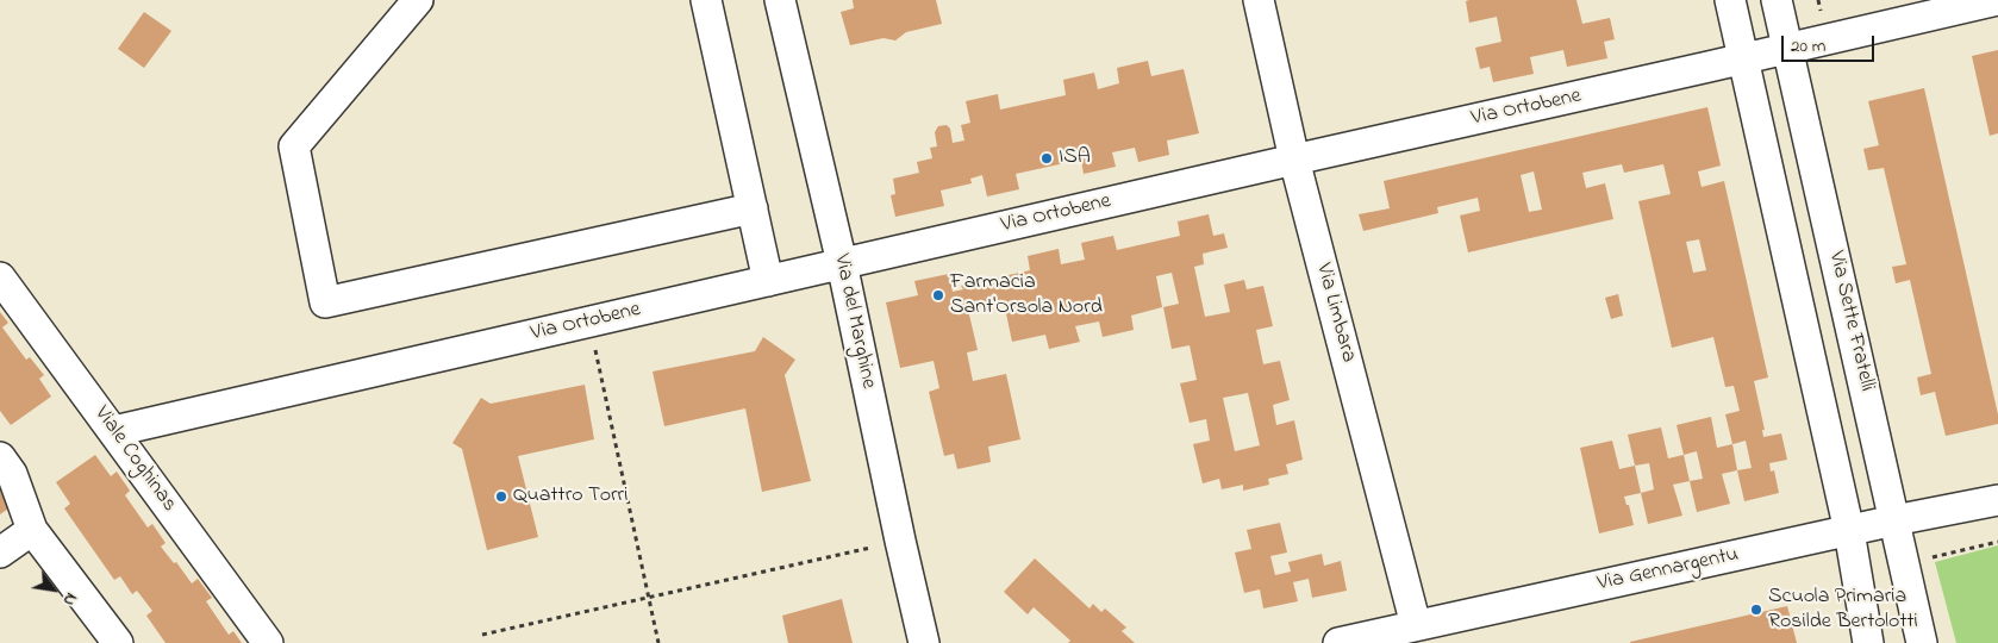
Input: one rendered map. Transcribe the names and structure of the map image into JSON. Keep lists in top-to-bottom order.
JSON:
{
  "streets": {
    "street": [
      "Via Ortobene",
      "Via Limbara",
      "Via del Marghine",
      "Via Sette Fratelli",
      "Viale Coghinas",
      "Via Gennargentu"
    ]
  },
  "crossings": [
    ["Via Ortobene", "Via Limbara"],
    ["Via Ortobene", "Via del Marghine"],
    ["Via Ortobene", "Via Sette Fratelli"],
    ["Via Ortobene", "Viale Coghinas"],
    ["Via Limbara", "Via Gennargentu"],
    ["Via Sette Fratelli", "Via Gennargentu"]
  ],
  "places": [
    "ISA",
    "Farmacia Sant'Orsola Nord",
    "Quattro Torri",
    "Scuola Primaria Rosilde Bertolotti"
  ],
  "scale_bar": "20 m",
  "north": "bottom right"
}
